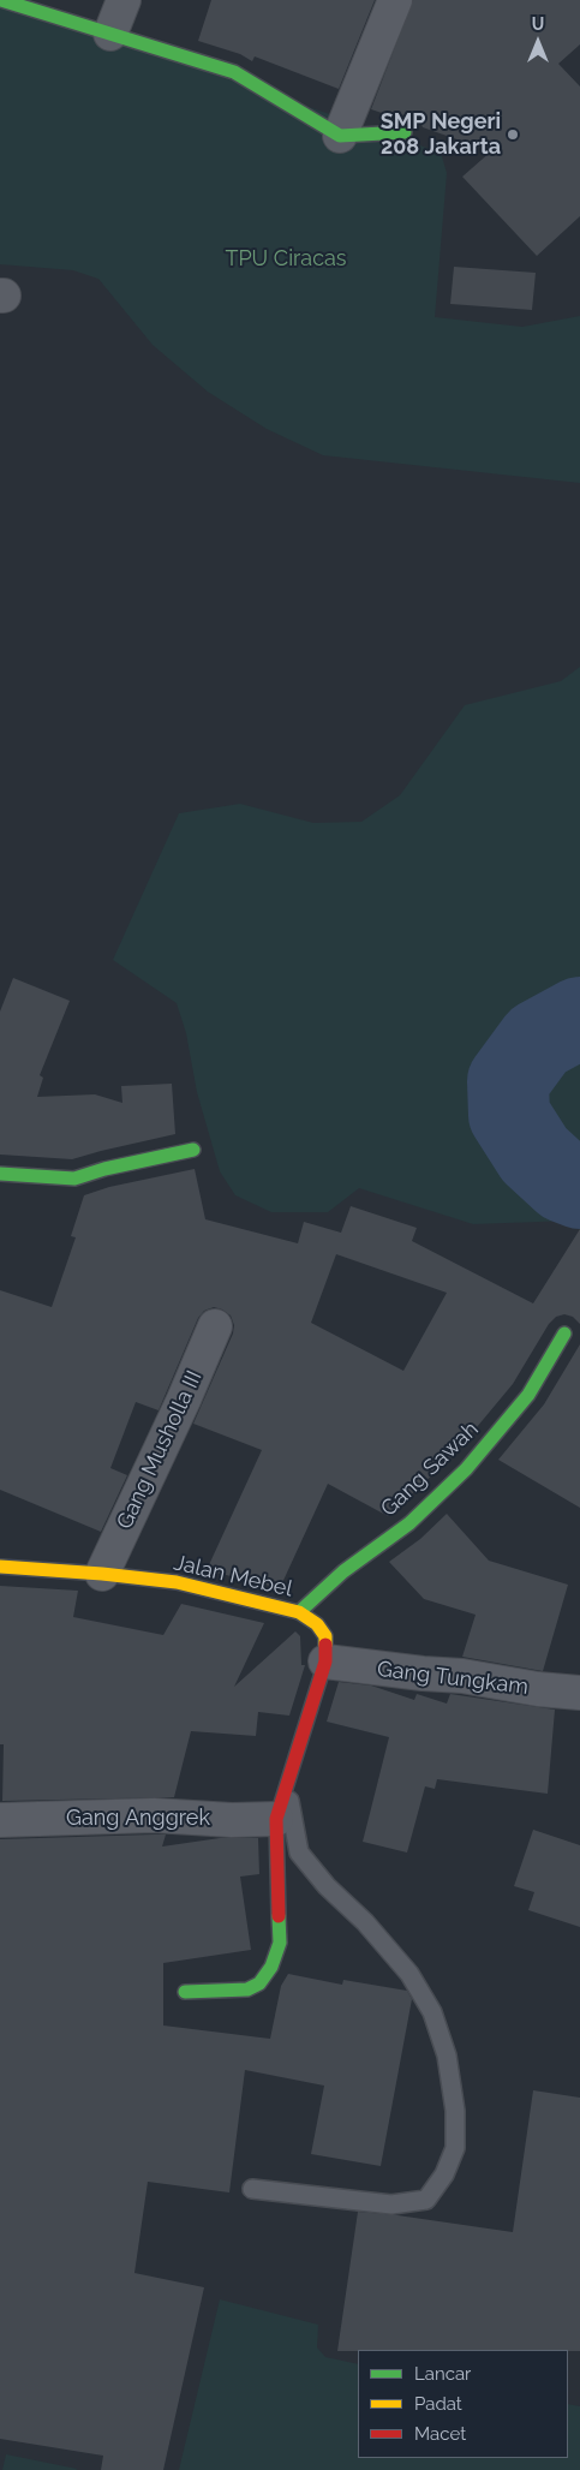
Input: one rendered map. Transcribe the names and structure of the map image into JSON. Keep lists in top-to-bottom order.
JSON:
{
  "streets": {
    "street": [
      "Gang Musholla III",
      "Gang Sawah",
      "Jalan Mebel",
      "Gang Tungkam",
      "Gang Anggrek"
    ]
  },
  "crossings": [
    ["Gang Musholla III", "Jalan Mebel"],
    ["Gang Sawah", "Jalan Mebel"],
    ["Jalan Mebel", "Gang Tungkam"]
  ],
  "parks": ["TPU Ciracas"],
  "places": ["SMP Negeri 208 Jakarta"],
  "legend": ["Lancar", "Padat", "Macet"],
  "north": "top"
}
